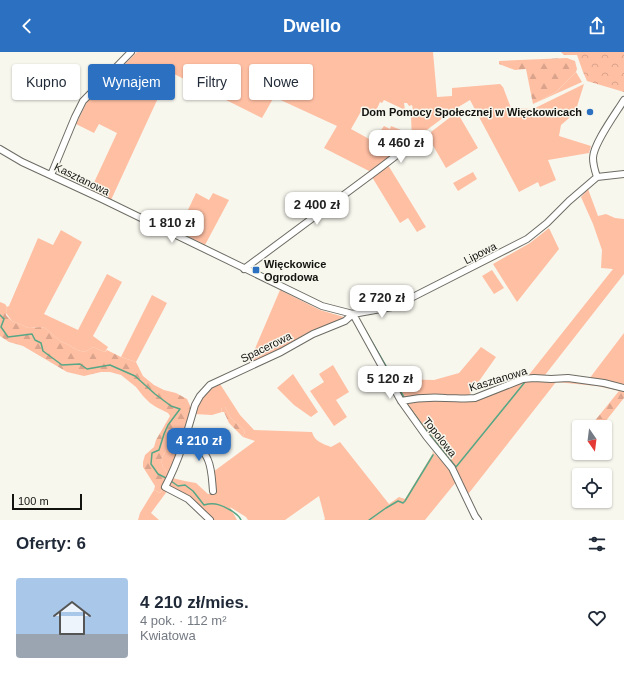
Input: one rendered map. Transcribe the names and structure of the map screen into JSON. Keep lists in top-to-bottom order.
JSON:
{
  "streets": {
    "street": [
      "Kasztanowa",
      "Lipowa",
      "Spacerowa",
      "Topolowa"
    ]
  },
  "crossings": [
    ["Kasztanowa", "Lipowa"],
    ["Kasztanowa", "Spacerowa"],
    ["Kasztanowa", "Topolowa"],
    ["Lipowa", "Spacerowa"],
    ["Lipowa", "Topolowa"],
    ["Spacerowa", "Topolowa"]
  ],
  "places": {
    "other": ["Dom Pomocy Społecznej w Więckowicach"],
    "transit": ["Więckowice Ogrodowa"]
  },
  "scale_bar": "100 m",
  "north": "bottom",
  "page": {
    "header": "Dwello",
    "chip": [
      "Kupno",
      "Wynajem",
      "Filtry",
      "Nowe"
    ],
    "price": [
      "4 460 zł",
      "2 400 zł",
      "1 810 zł",
      "2 720 zł",
      "5 120 zł",
      "4 210 zł"
    ],
    "scale": "100 m",
    "heading": "Oferty: 6",
    "list": [
      {
        "name": "4 210 zł/mies.",
        "note": "4 pok. · 112 m² · Kwiatowa"
      }
    ]
  }
}
